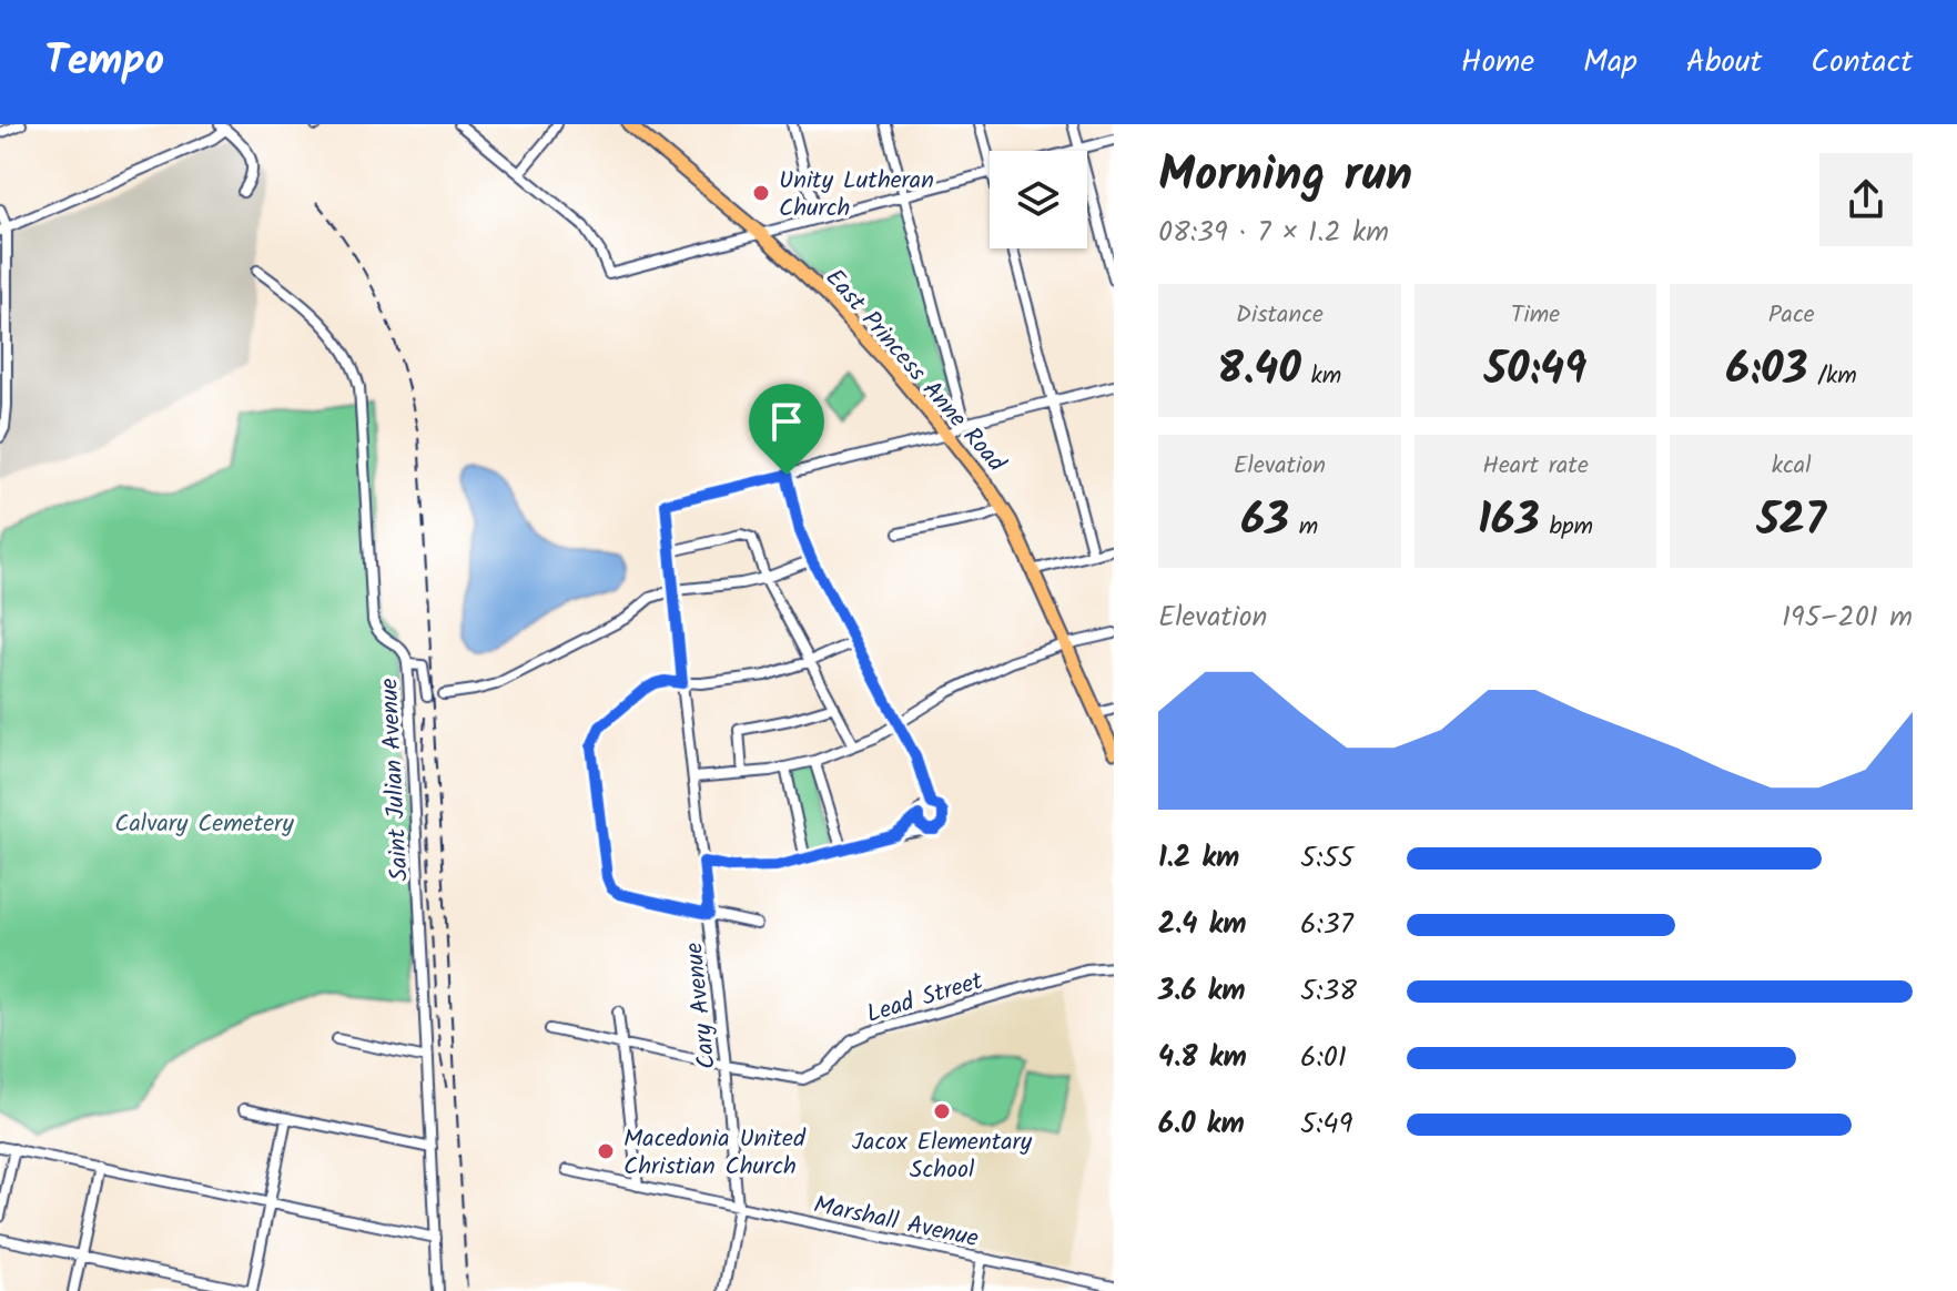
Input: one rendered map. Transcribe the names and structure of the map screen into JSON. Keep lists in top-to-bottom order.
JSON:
{
  "streets": {
    "main road": ["East Princess Anne Road"],
    "street": [
      "Saint Julian Avenue",
      "Lead Street",
      "Cary Avenue",
      "Marshall Avenue"
    ]
  },
  "crossings": [
    ["Lead Street", "Cary Avenue"],
    ["Cary Avenue", "Marshall Avenue"]
  ],
  "parks": ["Calvary Cemetery"],
  "places": ["Unity Lutheran Church", "Jacox Elementary School", "Macedonia United Christian Church"],
  "page": {
    "header": "Tempo",
    "nav": [
      "Home",
      "Map",
      "About",
      "Contact"
    ],
    "heading": ["Morning run", "08:39 · 7 × 1.2 km"],
    "stats": [
      ["Distance", "8.40 km"],
      ["Time", "50:49"],
      ["Pace", "6:03 /km"],
      ["Elevation", "63 m"],
      ["Heart rate", "163 bpm"],
      ["kcal", "527"]
    ],
    "chart": ["Elevation", "195–201 m"],
    "list": [
      {
        "name": "1.2 km",
        "note": "5:55"
      },
      {
        "name": "2.4 km",
        "note": "6:37"
      },
      {
        "name": "3.6 km",
        "note": "5:38"
      },
      {
        "name": "4.8 km",
        "note": "6:01"
      },
      {
        "name": "6.0 km",
        "note": "5:49"
      }
    ]
  }
}
